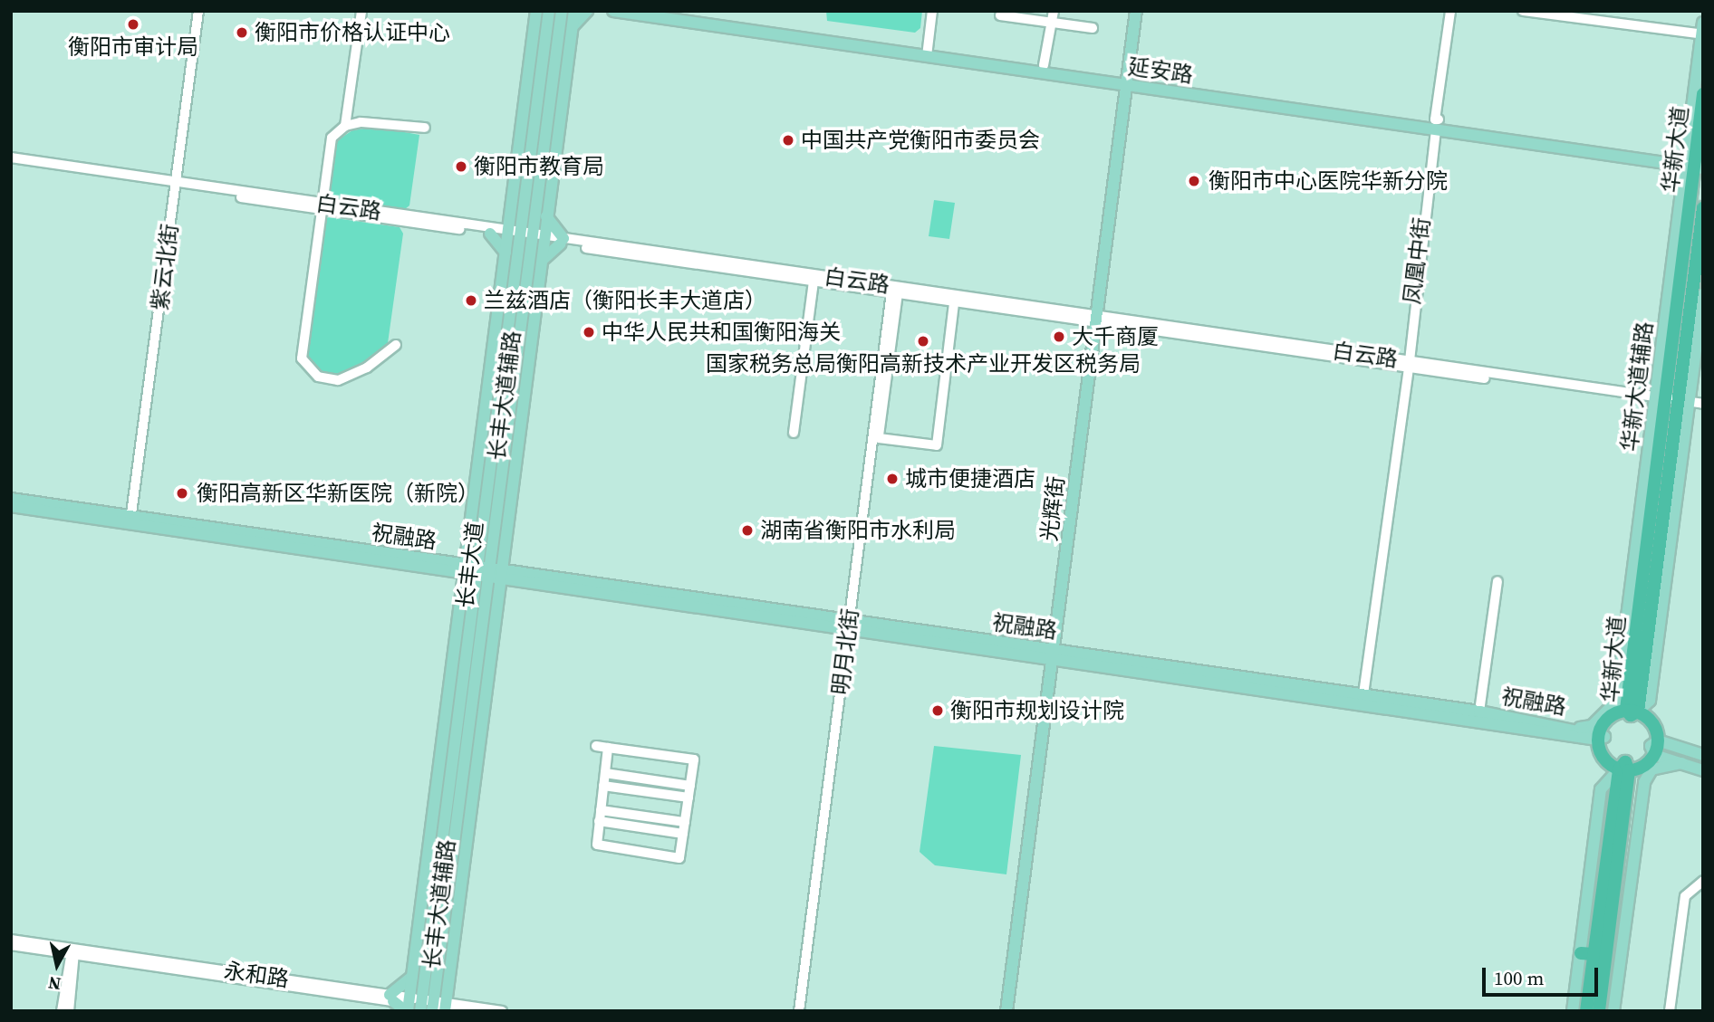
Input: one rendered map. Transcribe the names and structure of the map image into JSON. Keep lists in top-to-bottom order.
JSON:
{
  "streets": {
    "highway": ["华新大道"],
    "main road": [
      "延安路",
      "华新大道辅路",
      "长丰大道辅路",
      "光辉街",
      "祝融路",
      "长丰大道"
    ],
    "street": [
      "白云路",
      "凤凰中街",
      "紫云北街",
      "明月北街",
      "永和路"
    ]
  },
  "crossings": [
    ["延安路", "华新大道"],
    ["延安路", "凤凰中街"],
    ["延安路", "光辉街"],
    ["华新大道", "白云路"],
    ["华新大道", "华新大道辅路"],
    ["华新大道", "祝融路"],
    ["白云路", "凤凰中街"],
    ["白云路", "紫云北街"],
    ["白云路", "华新大道辅路"],
    ["白云路", "长丰大道辅路"],
    ["白云路", "光辉街"],
    ["白云路", "长丰大道"],
    ["白云路", "明月北街"],
    ["凤凰中街", "祝融路"],
    ["紫云北街", "祝融路"],
    ["华新大道辅路", "祝融路"],
    ["长丰大道辅路", "祝融路"],
    ["长丰大道辅路", "长丰大道"],
    ["光辉街", "祝融路"],
    ["祝融路", "长丰大道"],
    ["祝融路", "明月北街"]
  ],
  "places": [
    "衡阳市审计局",
    "衡阳市价格认证中心",
    "中国共产党衡阳市委员会",
    "衡阳市教育局",
    "衡阳市中心医院华新分院",
    "兰兹酒店（衡阳长丰大道店）",
    "中华人民共和国衡阳海关",
    "大千商厦",
    "国家税务总局衡阳高新技术产业开发区税务局",
    "城市便捷酒店",
    "衡阳高新区华新医院（新院）",
    "湖南省衡阳市水利局",
    "衡阳市规划设计院"
  ],
  "scale_bar": "100 m",
  "north": "bottom"
}
